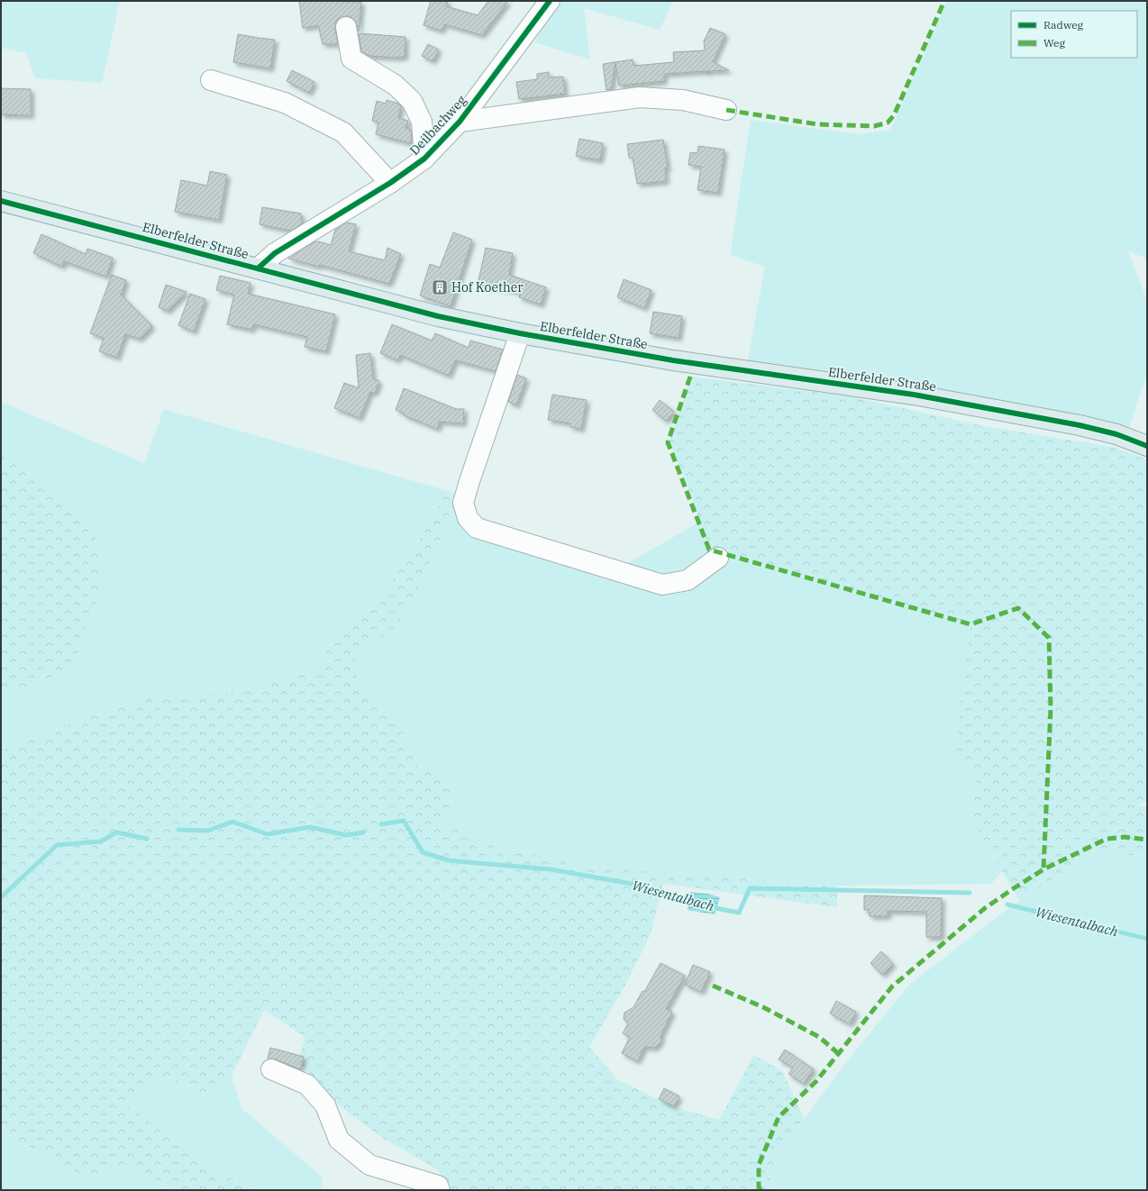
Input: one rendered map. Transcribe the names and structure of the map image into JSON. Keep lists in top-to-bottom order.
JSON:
{
  "streets": {
    "main road": ["Elberfelder Straße"],
    "street": ["Deilbachweg"]
  },
  "crossings": [
    ["Deilbachweg", "Elberfelder Straße"]
  ],
  "water": ["Wiesentalbach"],
  "places": {
    "building": ["Hof Koether"]
  },
  "legend": ["Radweg", "Weg"]
}
